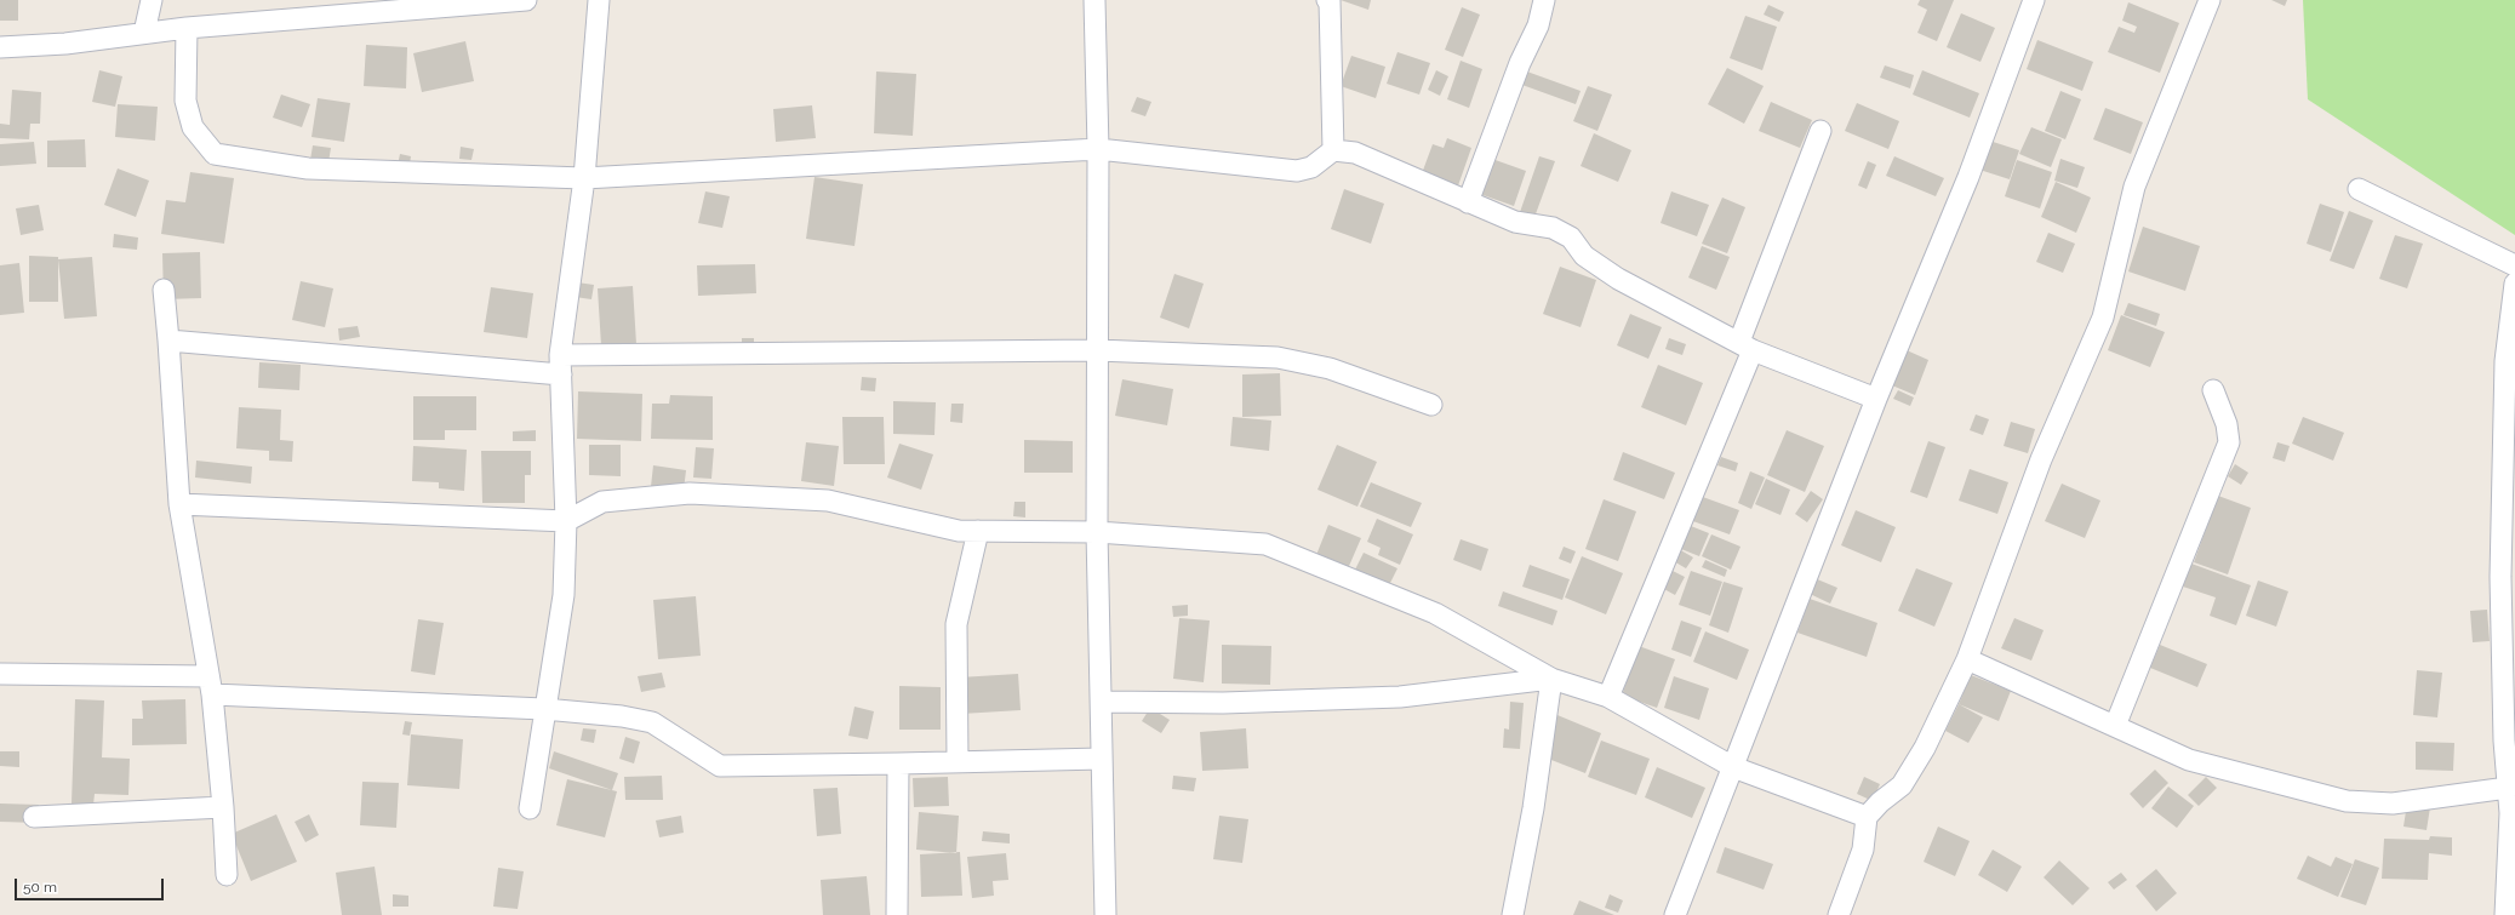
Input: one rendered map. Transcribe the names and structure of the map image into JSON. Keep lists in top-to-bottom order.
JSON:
{
  "scale_bar": "50 m"
}
